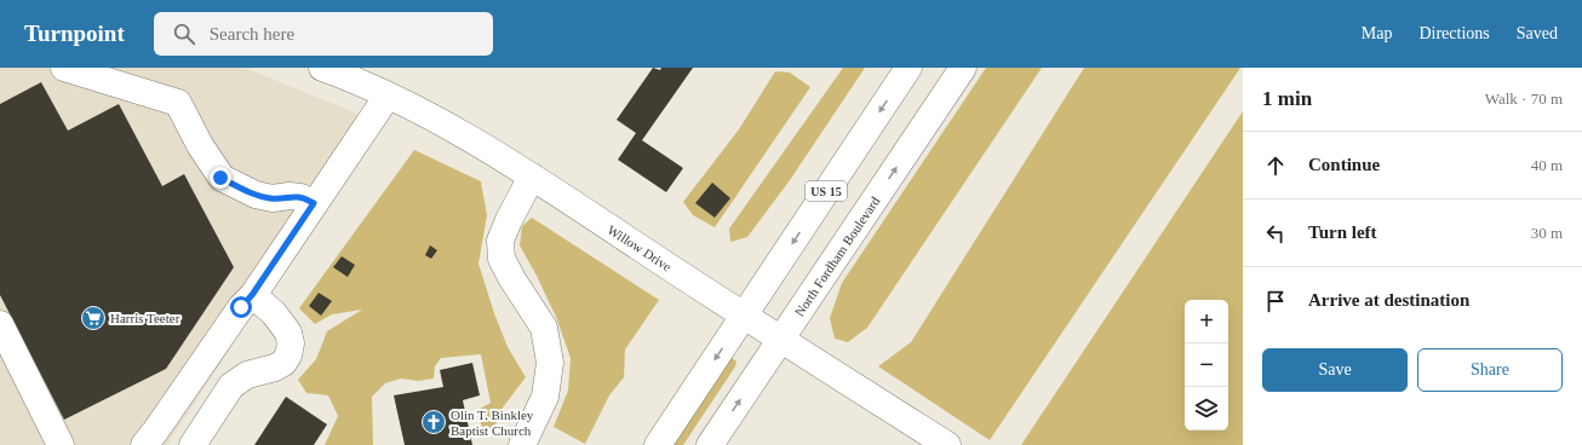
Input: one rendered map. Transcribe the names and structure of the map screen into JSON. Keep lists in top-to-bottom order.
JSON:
{
  "streets": {
    "main road": ["US 15", "Willow Drive", "North Fordham Boulevard"]
  },
  "crossings": [
    ["US 15", "Willow Drive"],
    ["Willow Drive", "North Fordham Boulevard"]
  ],
  "places": {
    "supermarket": ["Harris Teeter"],
    "church": ["Olin T. Binkley Baptist Church"]
  },
  "page": {
    "header": "Turnpoint",
    "search": "Search here",
    "nav": ["Map", "Directions", "Saved"],
    "heading": ["1 min", "Walk · 70 m"],
    "list": [
      ["Continue", "40 m"],
      ["Turn left", "30 m"],
      "Arrive at destination"
    ],
    "map_buttons": ["+", "−"],
    "buttons": ["Save", "Share"]
  }
}
